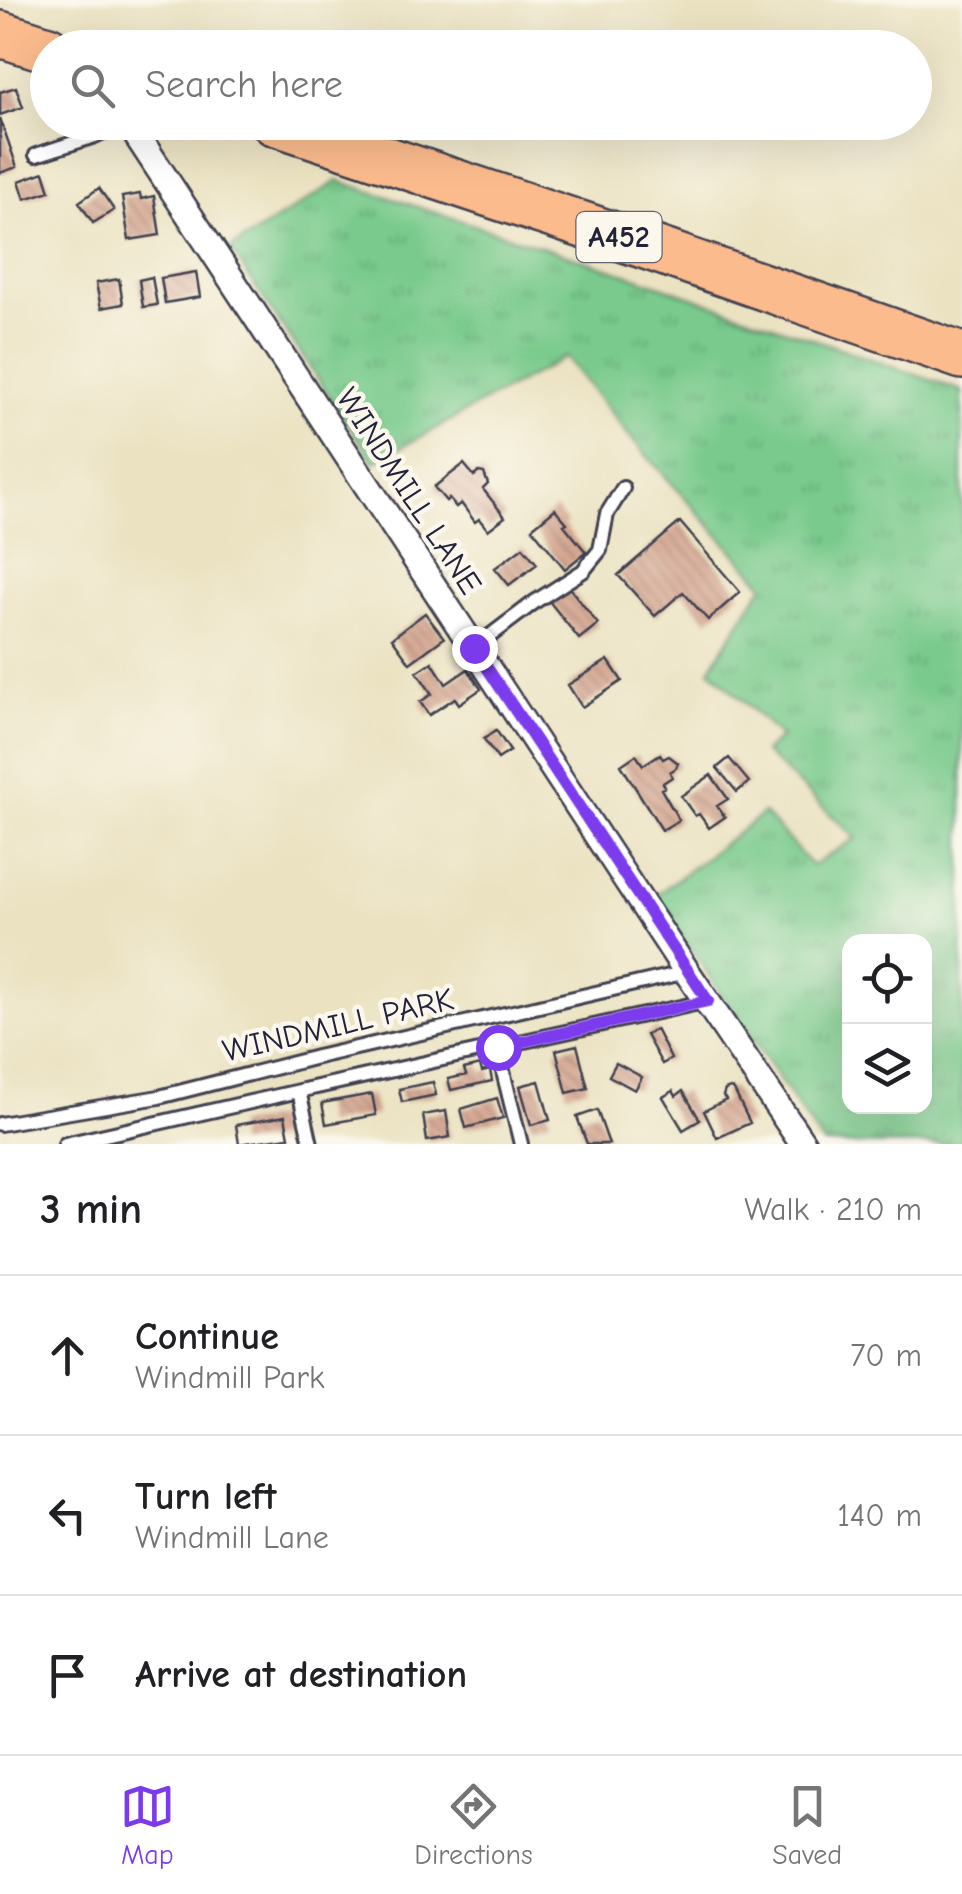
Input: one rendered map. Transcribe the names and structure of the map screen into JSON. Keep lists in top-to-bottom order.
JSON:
{
  "streets": {
    "highway": ["A452"],
    "street": ["WINDMILL LANE"],
    "lane": ["WINDMILL PARK"]
  },
  "crossings": [
    ["WINDMILL LANE", "WINDMILL PARK"]
  ],
  "page": {
    "search": "Search here",
    "heading": ["3 min", "Walk · 210 m"],
    "list": [
      ["Continue", "Windmill Park", "70 m"],
      ["Turn left", "Windmill Lane", "140 m"],
      "Arrive at destination"
    ],
    "nav": ["Map", "Directions", "Saved"]
  }
}
